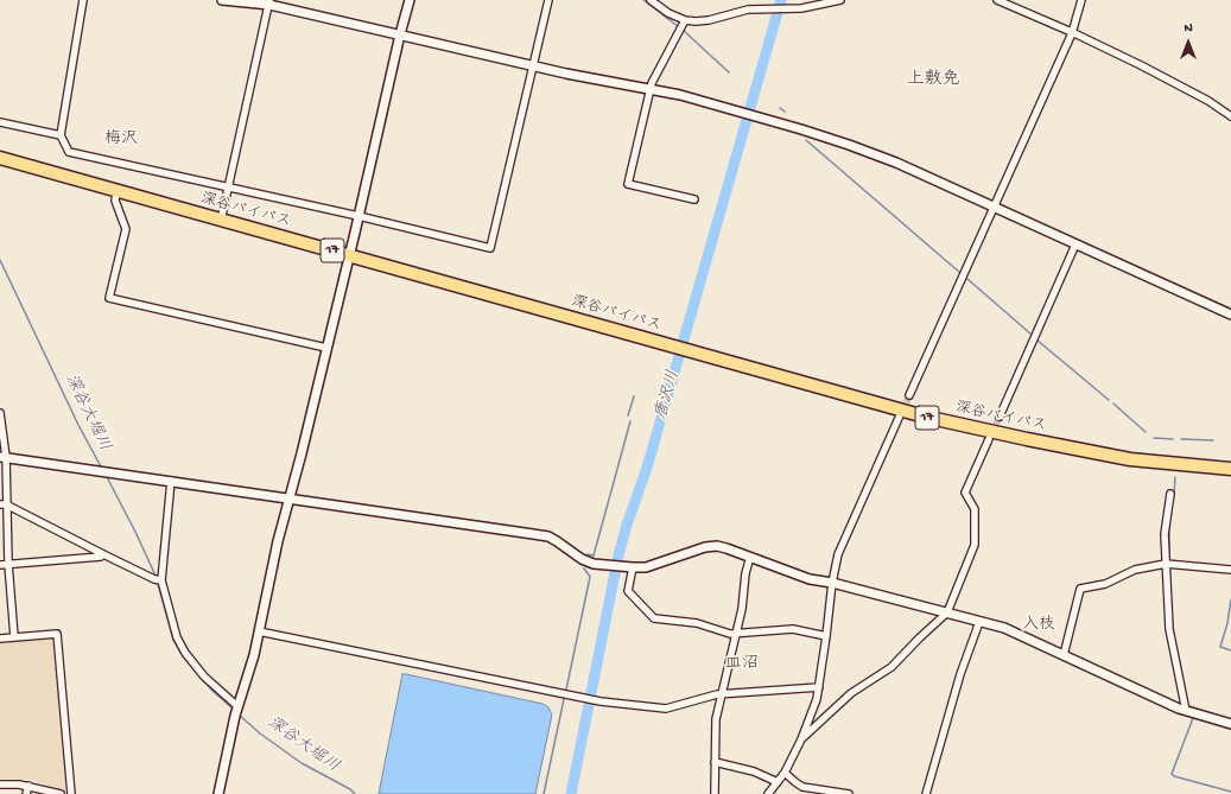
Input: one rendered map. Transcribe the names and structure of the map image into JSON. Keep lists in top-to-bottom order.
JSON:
{
  "streets": {
    "highway": ["深谷バイパス", "17"]
  },
  "districts": [
    "上敷免",
    "梅沢",
    "入枝",
    "皿沼"
  ],
  "water": ["唐沢川", "深谷大堀川"],
  "north": "top"
}
